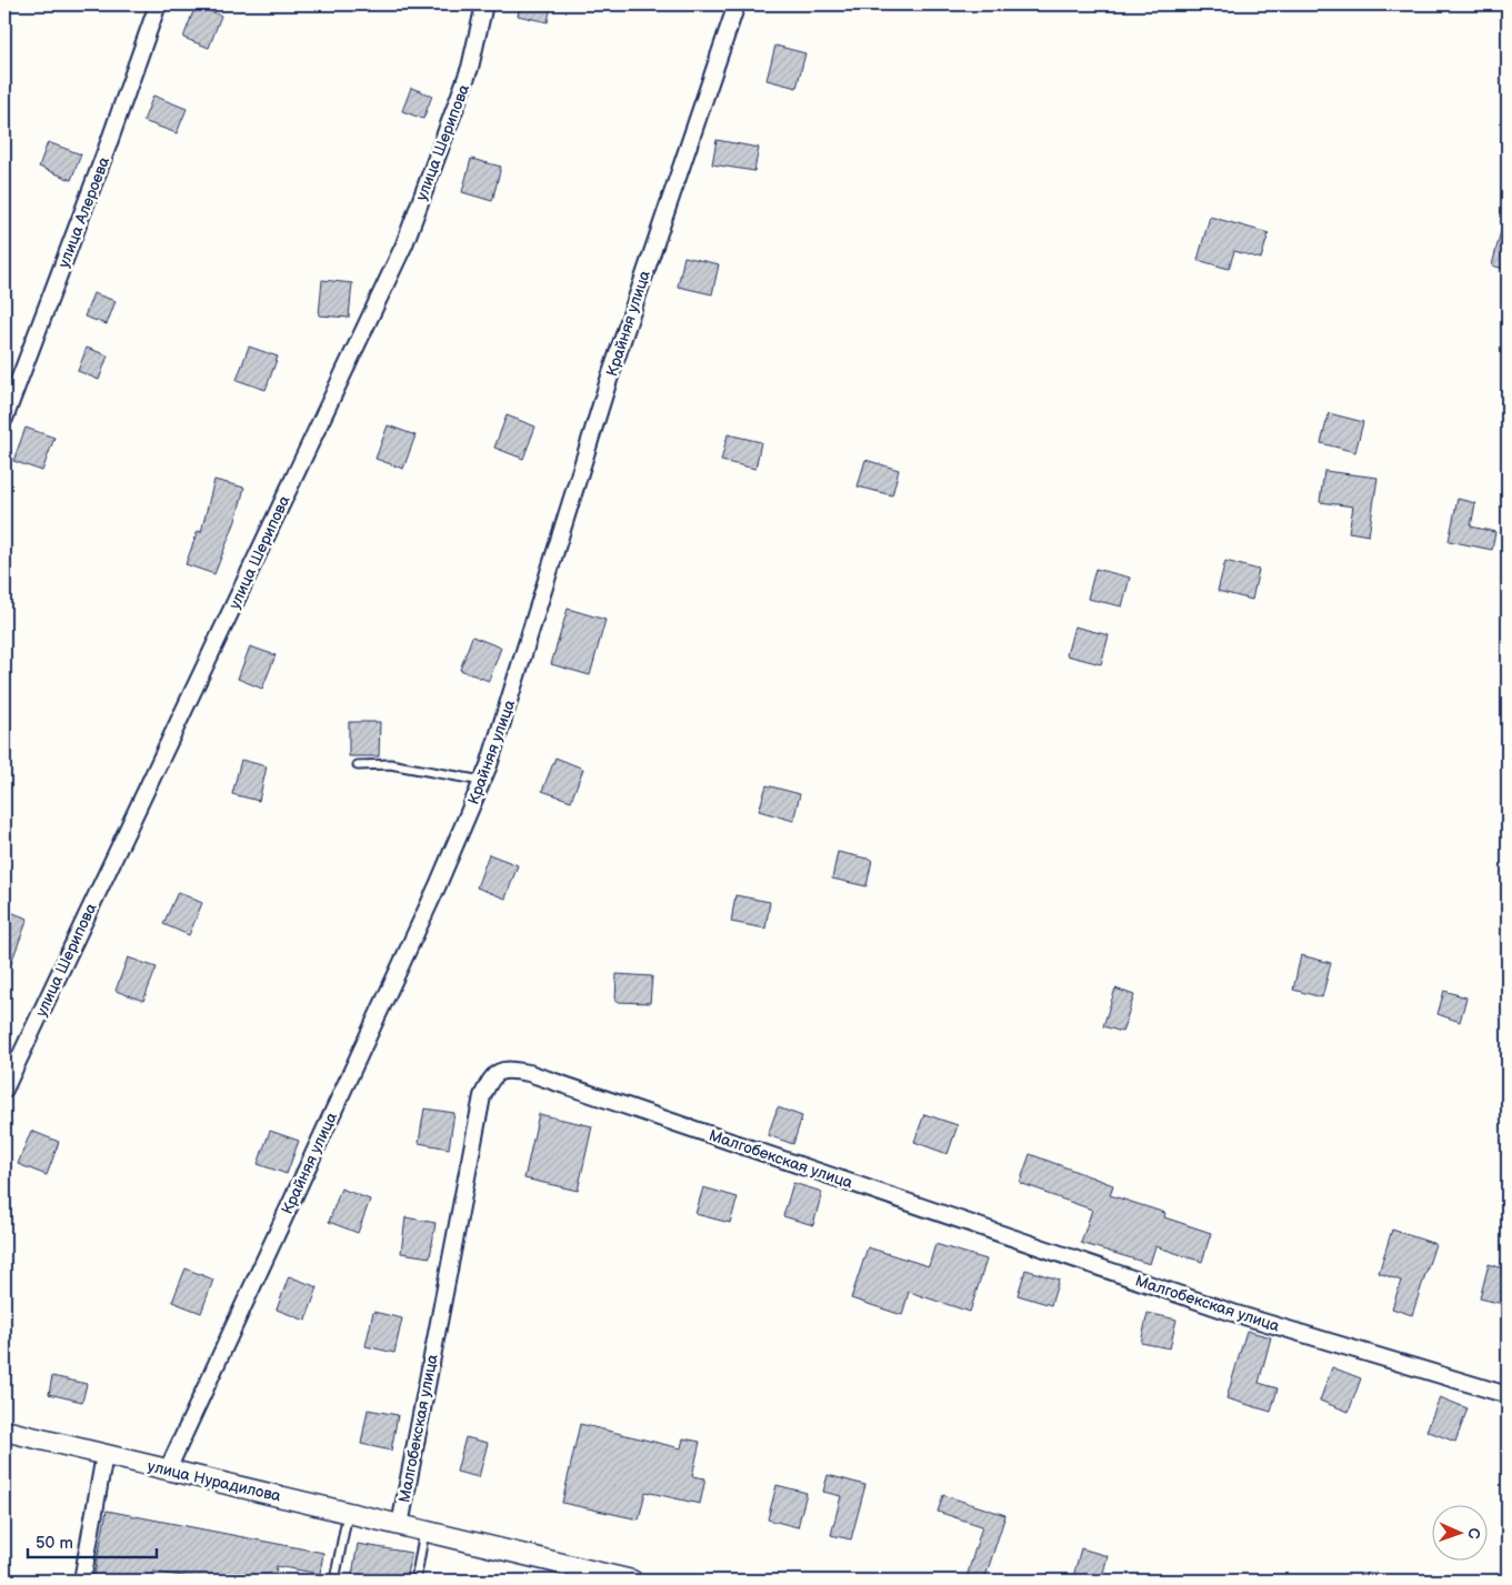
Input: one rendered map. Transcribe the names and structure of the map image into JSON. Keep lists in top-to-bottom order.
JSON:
{
  "streets": {
    "street": [
      "улица Шерипова",
      "улица Алероева",
      "Крайняя улица",
      "Малгобекская улица",
      "улица Нурадилова"
    ]
  },
  "crossings": [
    ["Крайняя улица", "улица Нурадилова"],
    ["Малгобекская улица", "улица Нурадилова"]
  ],
  "scale_bar": "50 m",
  "north": "right"
}
